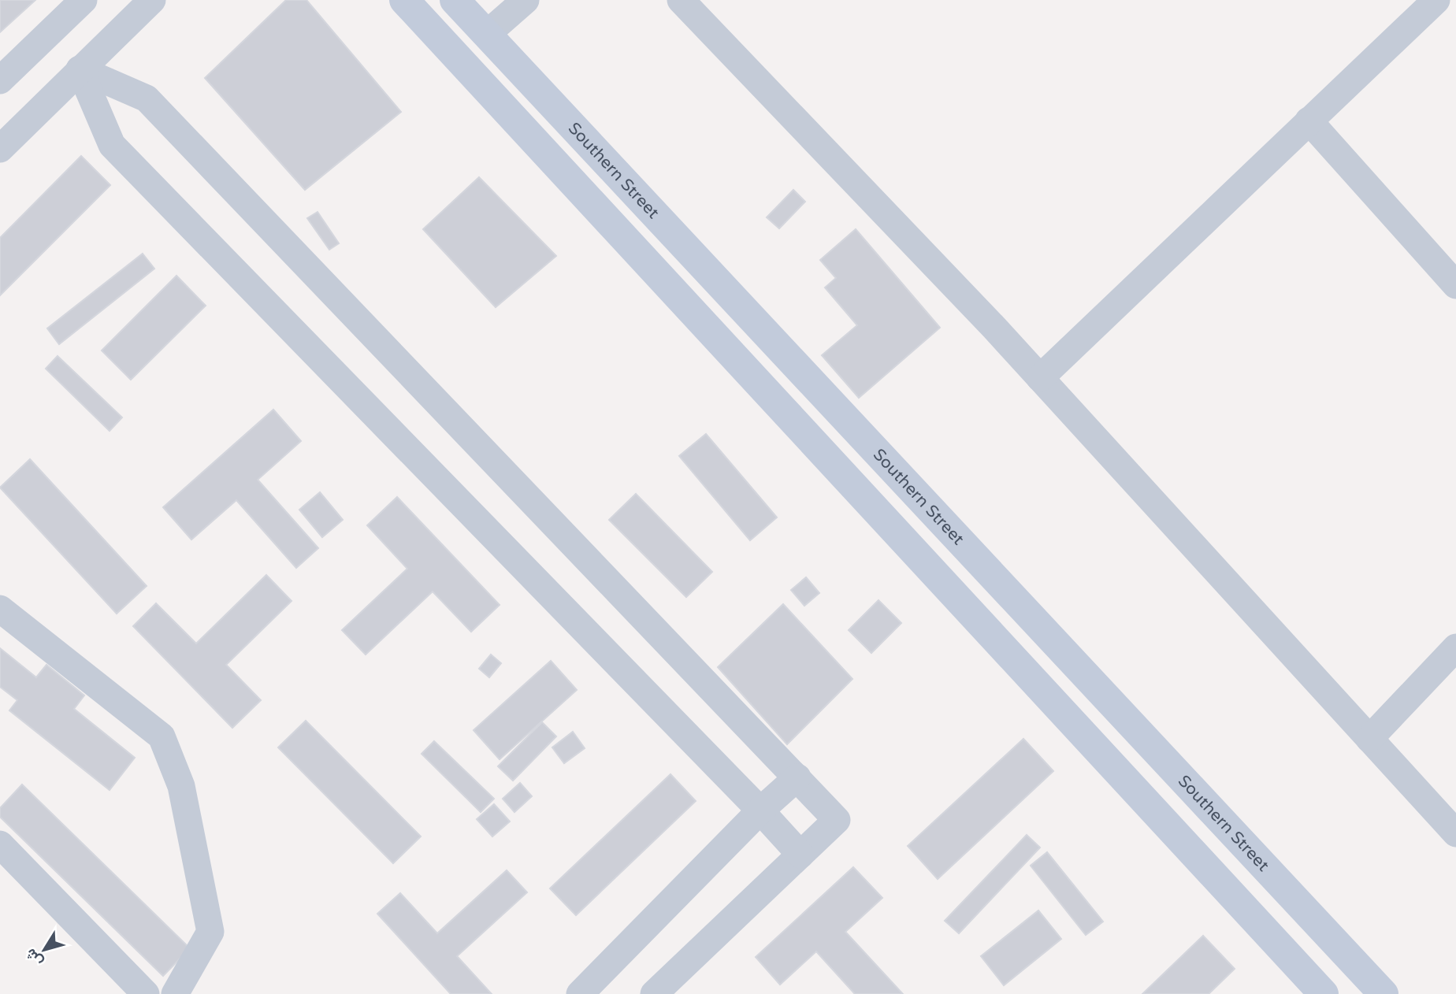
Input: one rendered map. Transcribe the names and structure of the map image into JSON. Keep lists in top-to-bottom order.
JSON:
{
  "streets": {
    "main road": ["Southern Street"]
  },
  "north": "bottom left"
}
